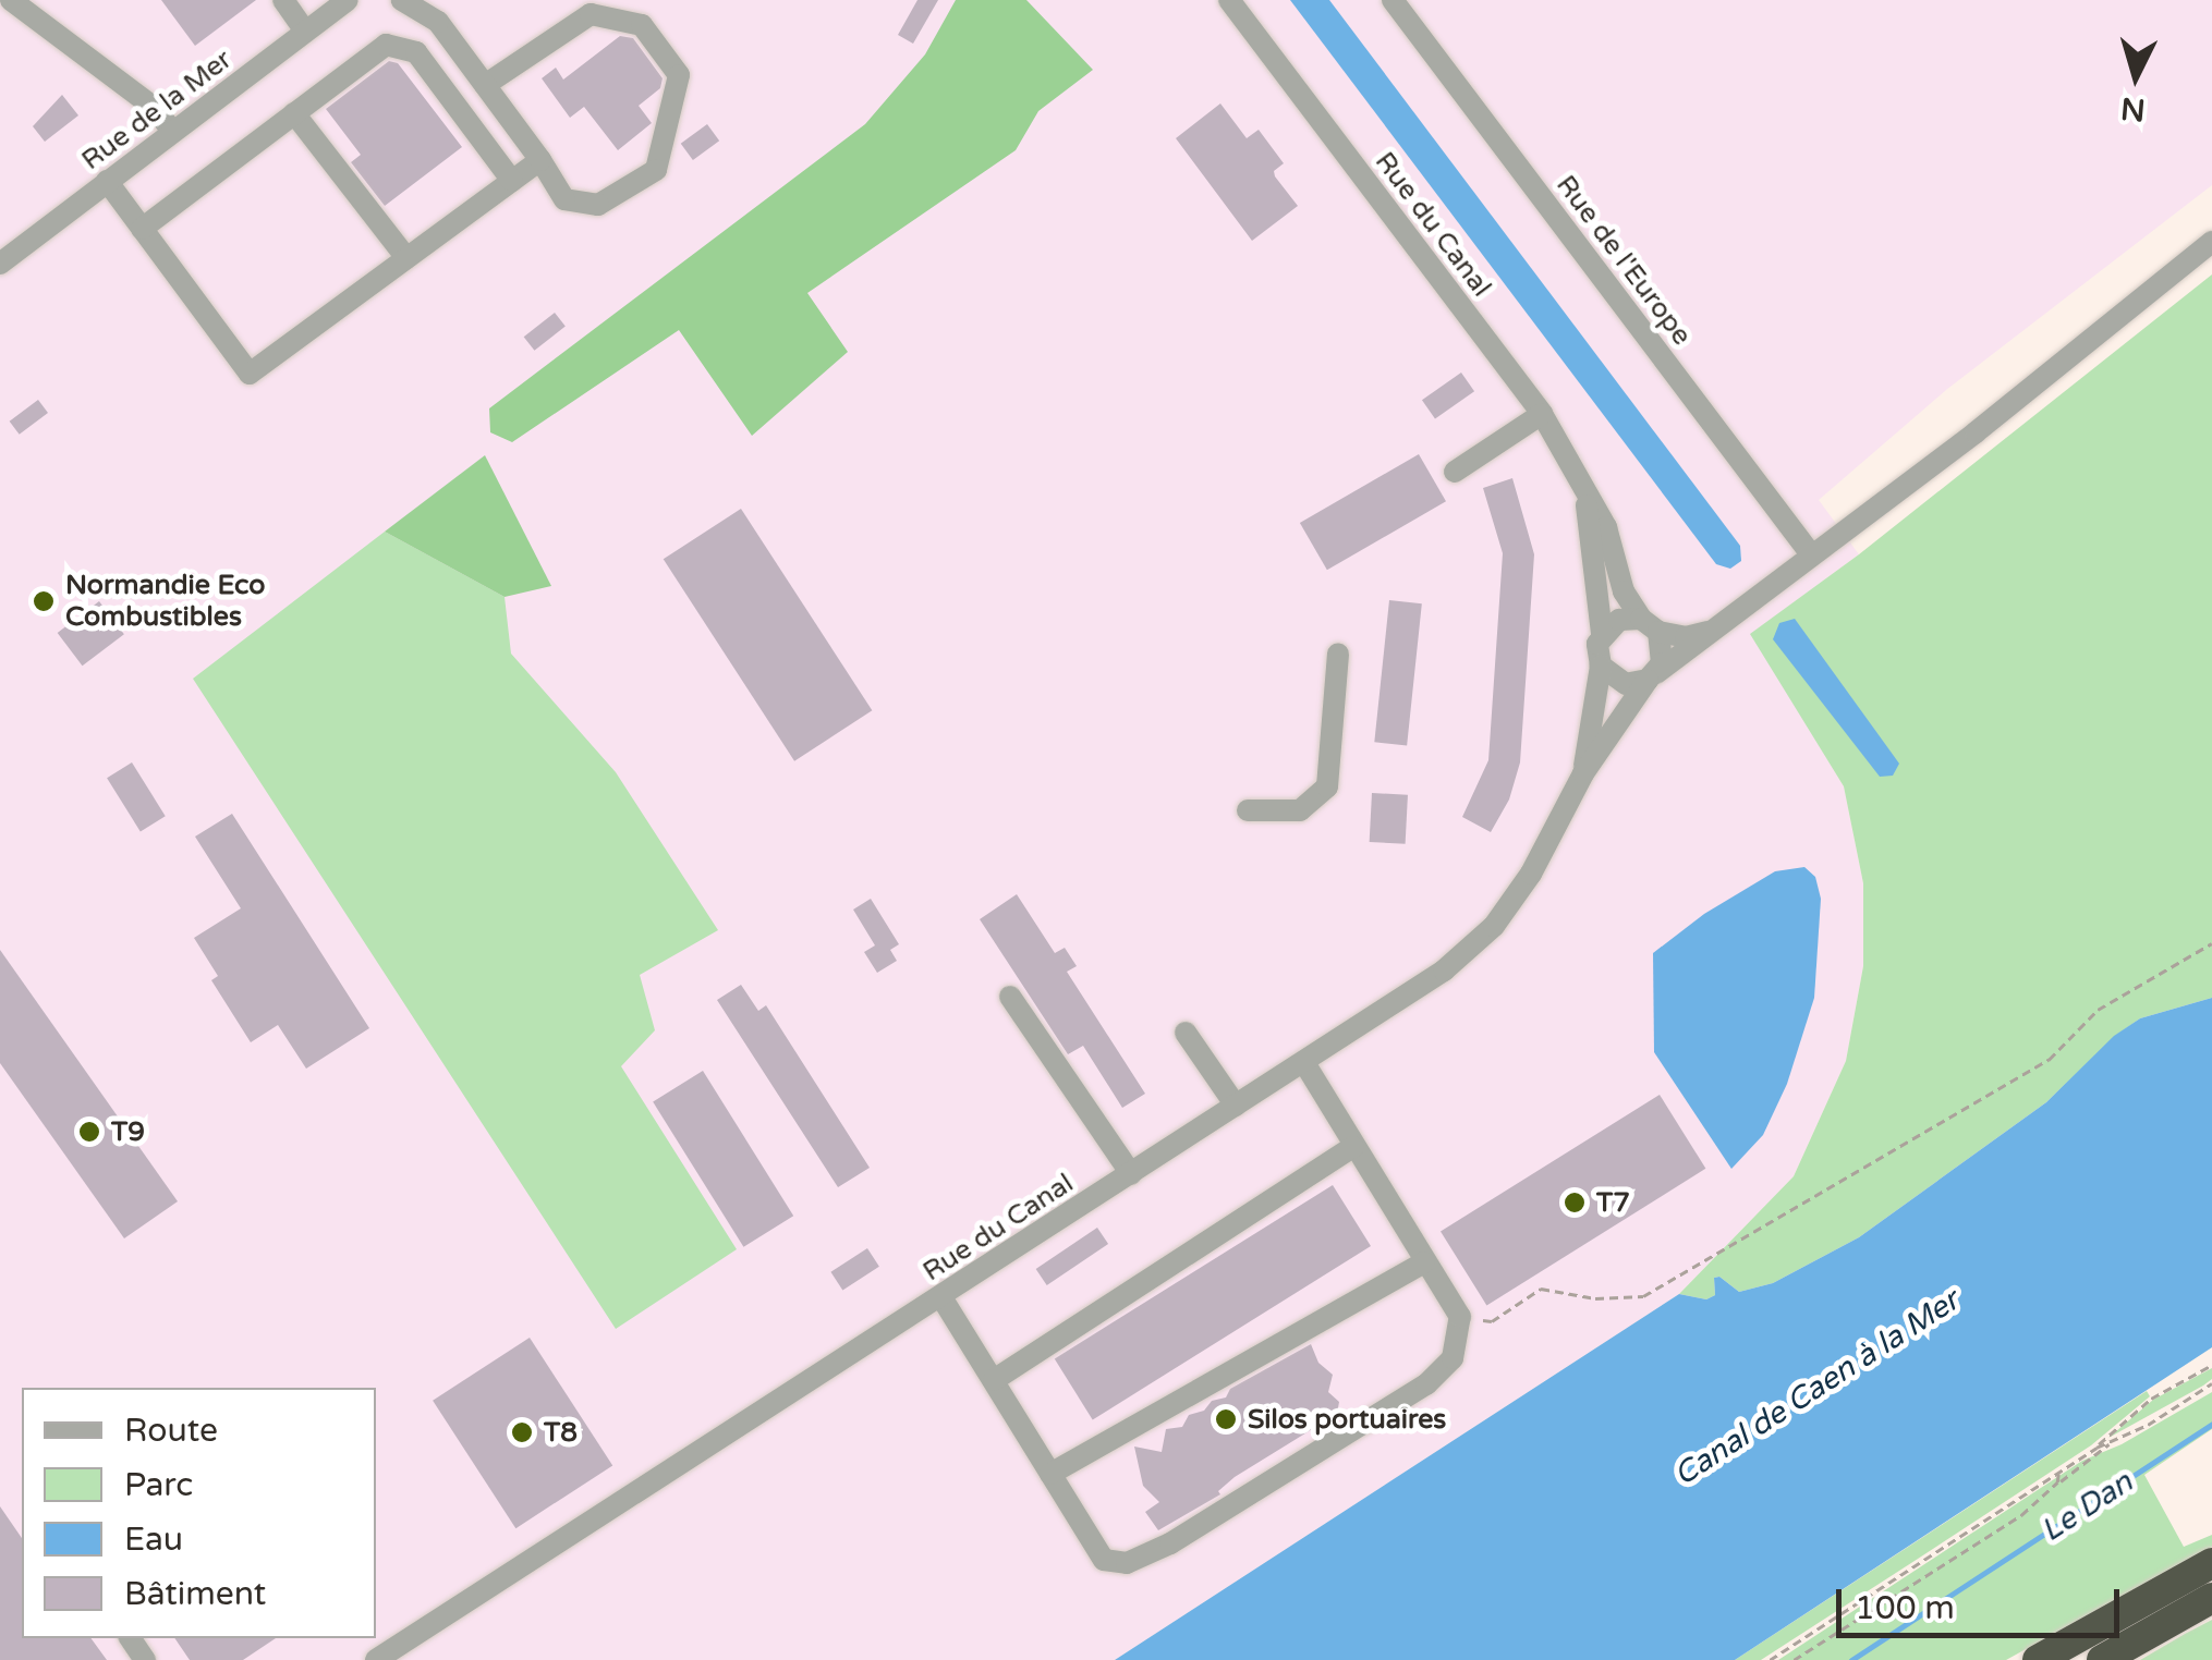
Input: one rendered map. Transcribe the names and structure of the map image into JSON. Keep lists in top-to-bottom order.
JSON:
{
  "streets": {
    "street": ["Rue de la Mer", "Rue du Canal", "Rue de l'Europe"]
  },
  "water": ["Canal de Caen à la Mer", "Le Dan"],
  "places": [
    "Normandie Eco Combustibles",
    "T9",
    "T7",
    "Silos portuaires",
    "T8"
  ],
  "legend": [
    "Route",
    "Parc",
    "Eau",
    "Bâtiment"
  ],
  "scale_bar": "100 m",
  "north": "bottom"
}
